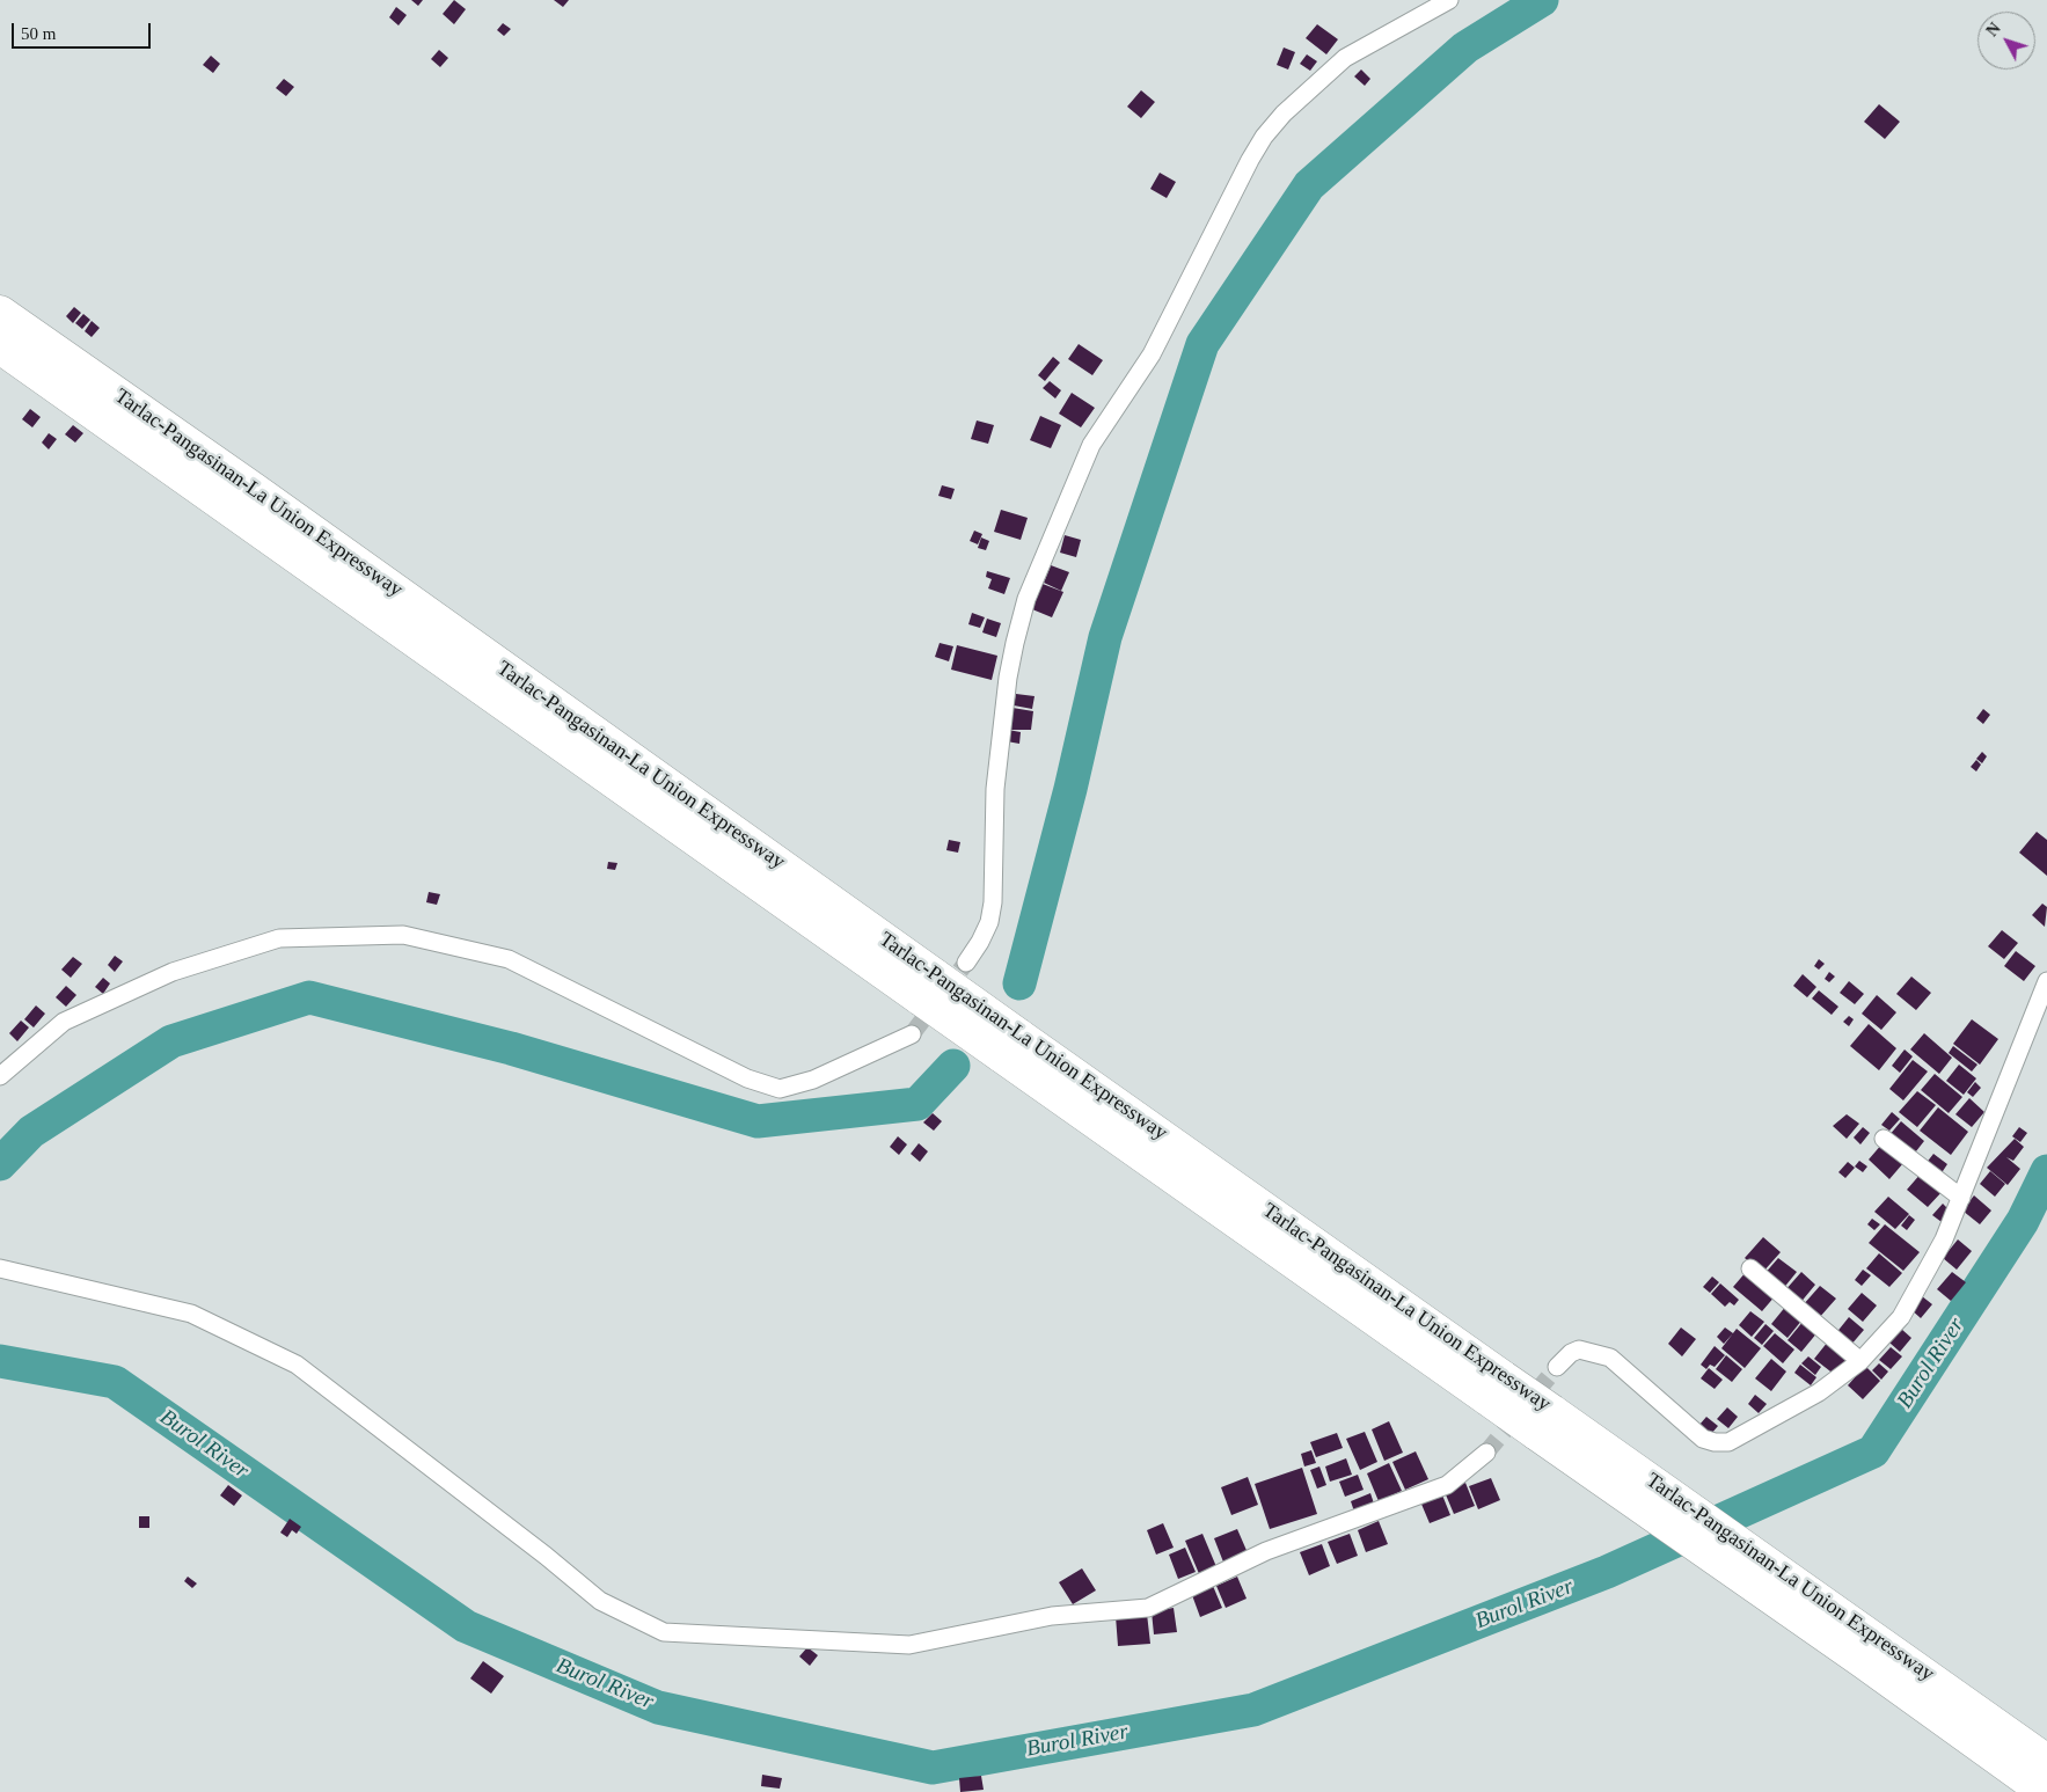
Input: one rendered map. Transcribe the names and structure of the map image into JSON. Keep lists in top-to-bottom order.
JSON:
{
  "streets": {
    "highway": ["Tarlac-Pangasinan-La Union Expressway"]
  },
  "water": ["Burol River"],
  "scale_bar": "50 m",
  "north": "top left"
}
